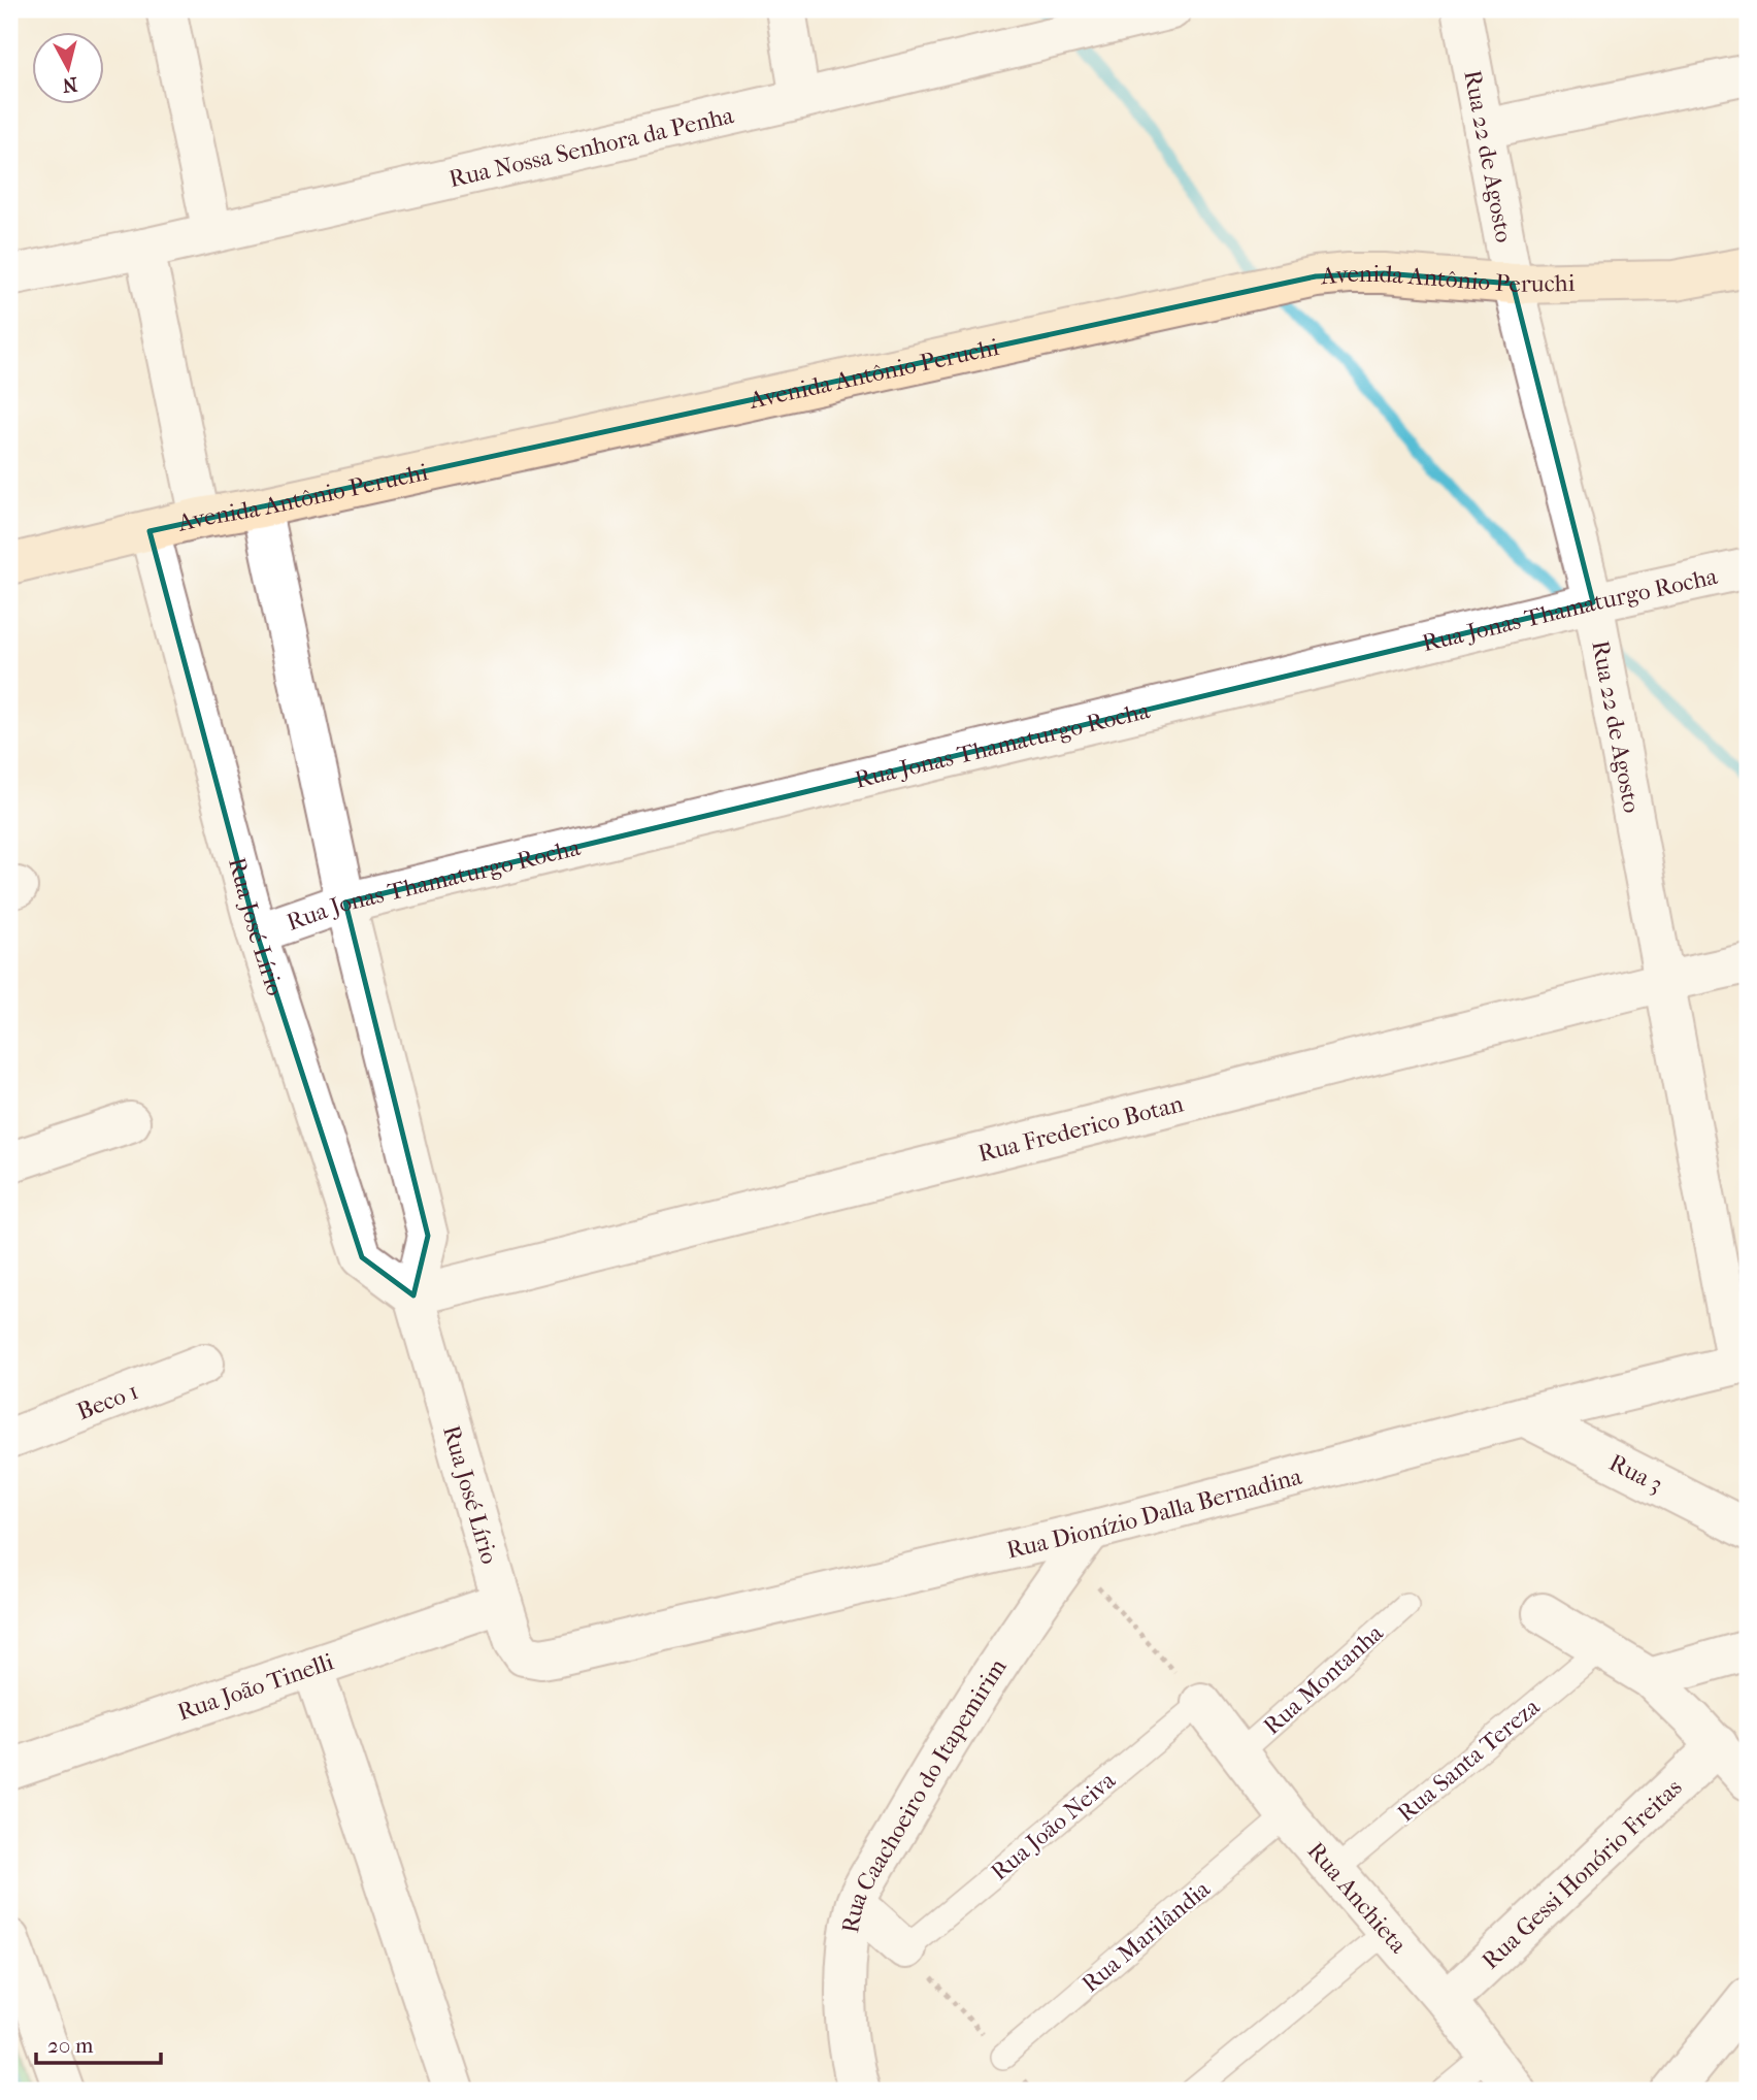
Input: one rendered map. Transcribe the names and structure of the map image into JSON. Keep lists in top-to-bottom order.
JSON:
{
  "streets": {
    "main road": ["Avenida Antônio Peruchi"],
    "street": [
      "Rua Nossa Senhora da Penha",
      "Rua 22 de Agosto",
      "Rua Jonas Thamaturgo Rocha",
      "Rua José Lírio",
      "Rua Frederico Botan",
      "Beco 1",
      "Rua 3",
      "Rua Dionízio Dalla Bernadina",
      "Rua João Tinelli",
      "Rua Caachoeiro do Itapemirim",
      "Rua Gessi Honório Freitas",
      "Rua Anchieta"
    ],
    "lane": [
      "Rua Montanha",
      "Rua Santa Tereza",
      "Rua João Neiva",
      "Rua Marilândia"
    ]
  },
  "crossings": [
    ["Rua 22 de Agosto", "Avenida Antônio Peruchi"],
    ["Rua 22 de Agosto", "Rua Jonas Thamaturgo Rocha"],
    ["Rua 22 de Agosto", "Rua Frederico Botan"],
    ["Rua 22 de Agosto", "Rua Dionízio Dalla Bernadina"],
    ["Avenida Antônio Peruchi", "Rua José Lírio"],
    ["Rua Jonas Thamaturgo Rocha", "Rua José Lírio"],
    ["Rua José Lírio", "Rua Frederico Botan"],
    ["Rua José Lírio", "Rua Dionízio Dalla Bernadina"],
    ["Rua José Lírio", "Rua João Tinelli"],
    ["Rua 3", "Rua Dionízio Dalla Bernadina"],
    ["Rua Dionízio Dalla Bernadina", "Rua Caachoeiro do Itapemirim"],
    ["Rua Montanha", "Rua Anchieta"],
    ["Rua Santa Tereza", "Rua Anchieta"],
    ["Rua João Neiva", "Rua Anchieta"],
    ["Rua Gessi Honório Freitas", "Rua Anchieta"],
    ["Rua Anchieta", "Rua Marilândia"]
  ],
  "scale_bar": "20 m",
  "north": "bottom"
}
